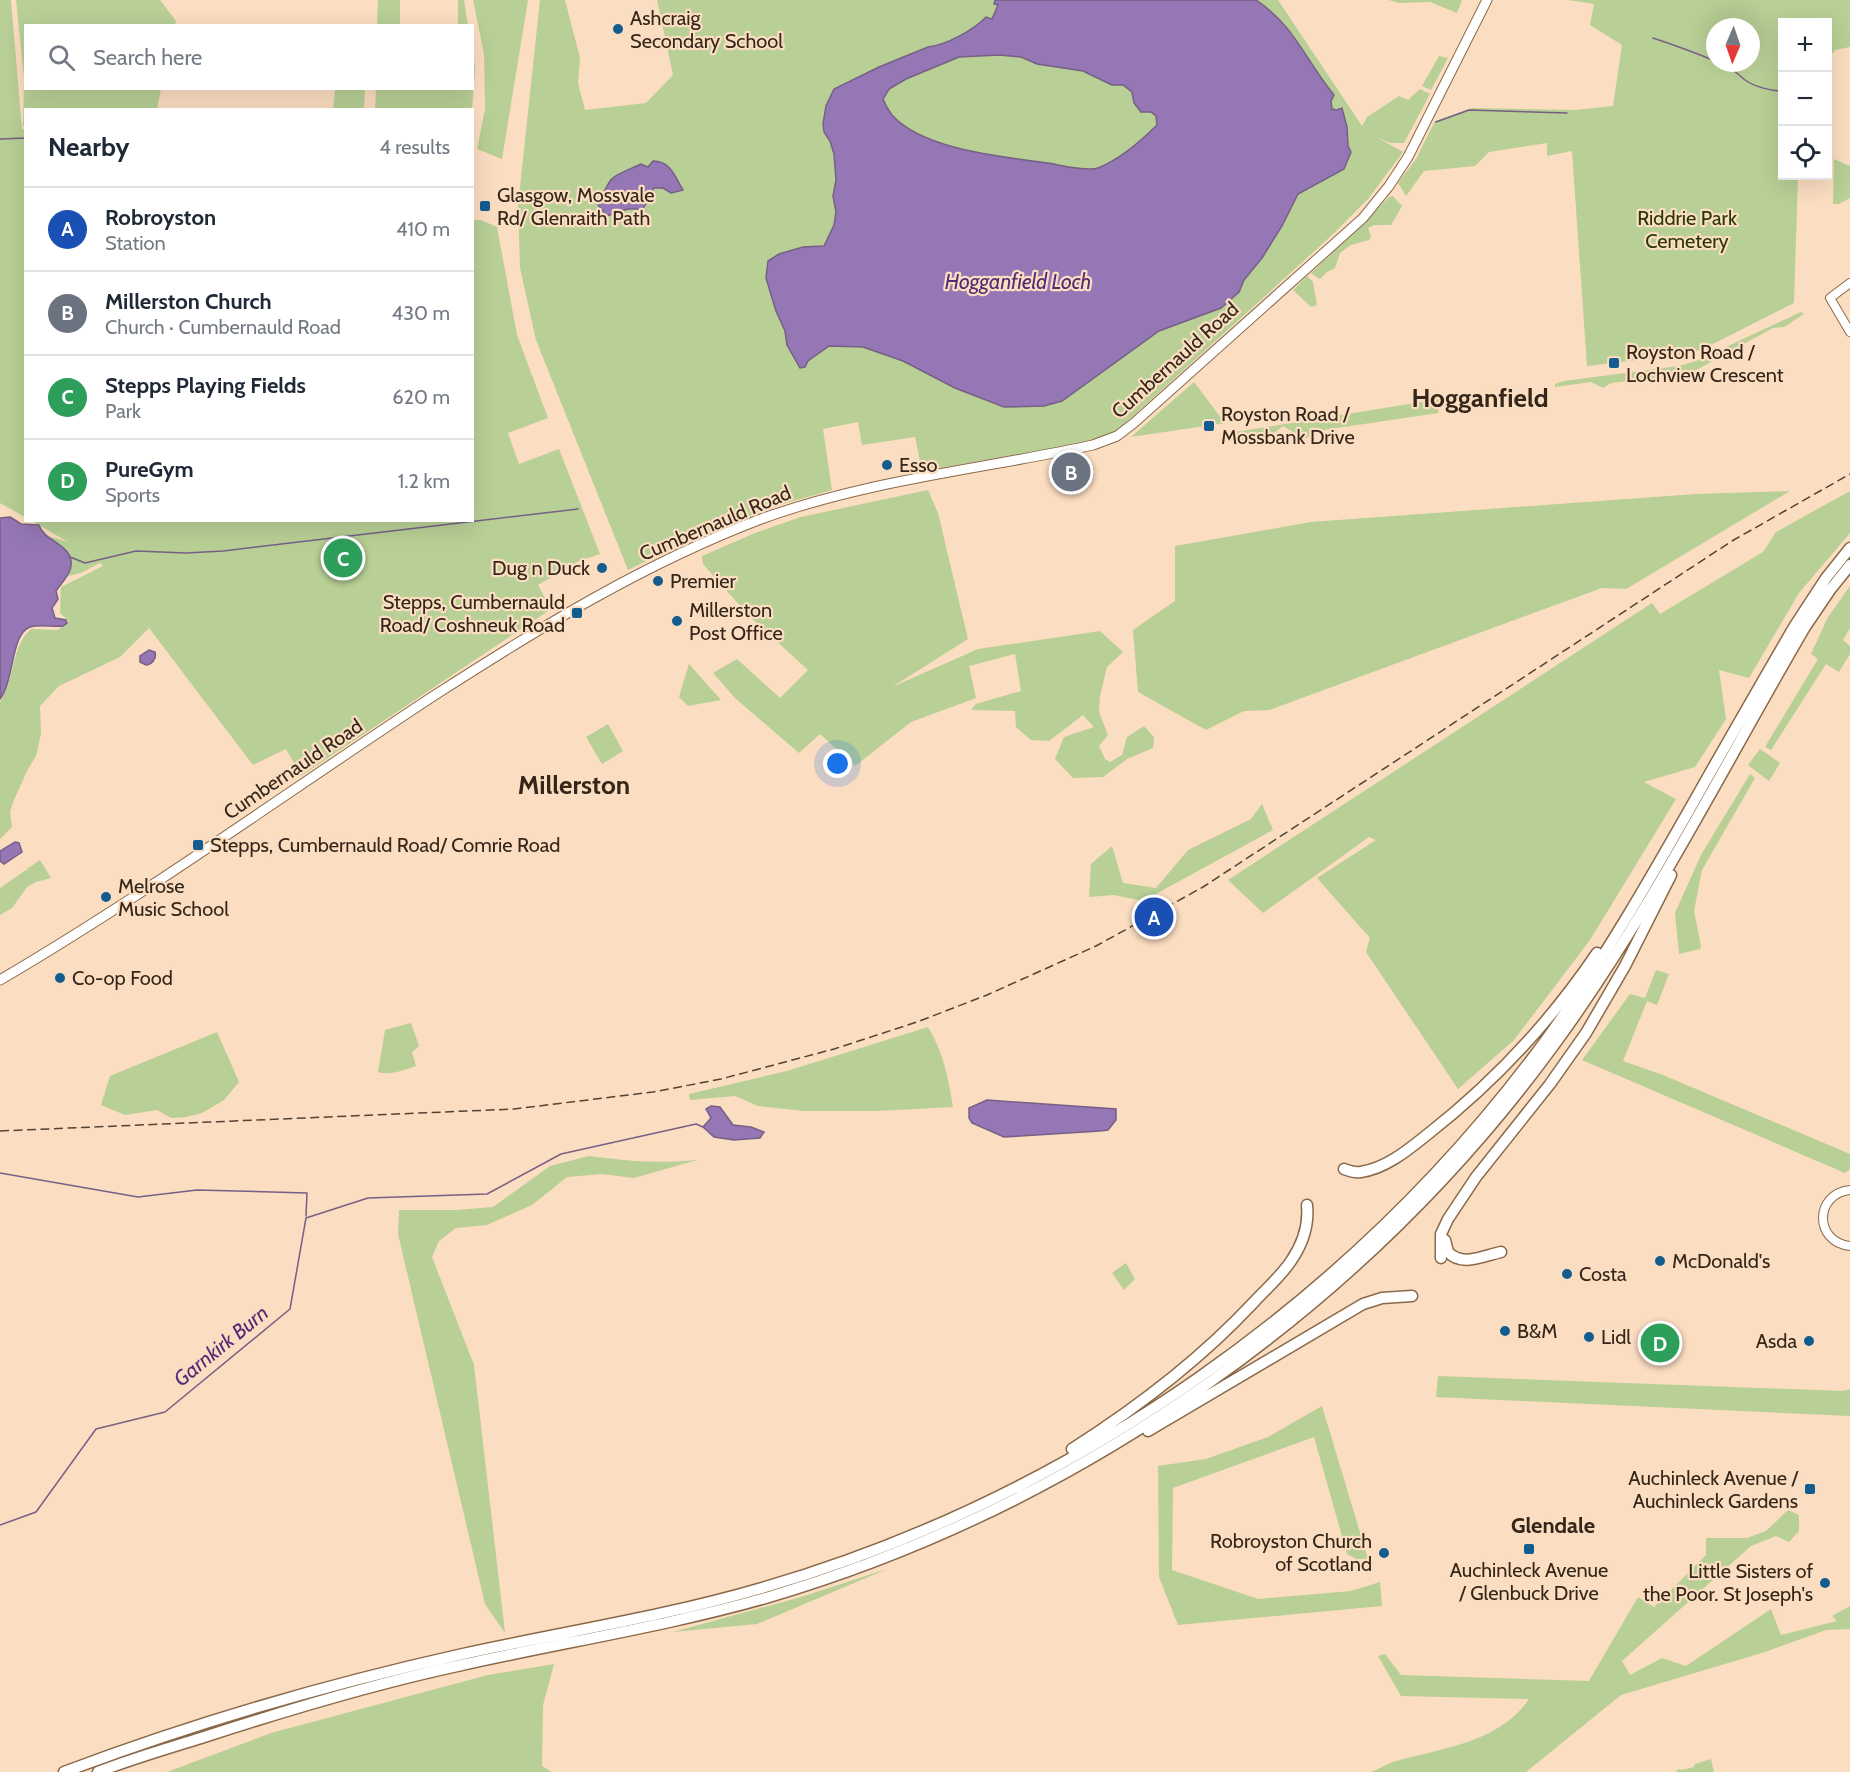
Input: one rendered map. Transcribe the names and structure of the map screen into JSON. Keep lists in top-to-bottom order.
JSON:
{
  "streets": {
    "main road": ["Cumbernauld Road"]
  },
  "districts": ["Hogganfield", "Millerston", "Glendale"],
  "water": ["Hogganfield Loch", "Garnkirk Burn"],
  "parks": ["Riddrie Park Cemetery"],
  "places": {
    "other": [
      "Ashcraig Secondary School",
      "Esso",
      "Dug n Duck",
      "Premier",
      "Millerston Post Office",
      "Melrose Music School",
      "Co-op Food",
      "McDonald's",
      "Costa",
      "B&M",
      "Lidl",
      "Asda",
      "Robroyston Church of Scotland",
      "Little Sisters of the Poor. St Joseph's"
    ],
    "transit": [
      "Glasgow, Mossvale Rd/ Glenraith Path",
      "Royston Road / Lochview Crescent",
      "Royston Road / Mossbank Drive",
      "Stepps, Cumbernauld Road/ Coshneuk Road",
      "Stepps, Cumbernauld Road/ Comrie Road",
      "Auchinleck Avenue / Auchinleck Gardens",
      "Auchinleck Avenue / Glenbuck Drive"
    ]
  },
  "north": "bottom",
  "page": {
    "map_buttons": ["+", "−"],
    "search": "Search here",
    "heading": ["Nearby", "4 results"],
    "list": [
      {
        "mark": "A",
        "name": "Robroyston",
        "note": "Station",
        "value": "410 m"
      },
      {
        "mark": "B",
        "name": "Millerston Church",
        "note": "Church · Cumbernauld Road",
        "value": "430 m"
      },
      {
        "mark": "C",
        "name": "Stepps Playing Fields",
        "note": "Park",
        "value": "620 m"
      },
      {
        "mark": "D",
        "name": "PureGym",
        "note": "Sports",
        "value": "1.2 km"
      }
    ],
    "pins": [
      "B",
      "C",
      "A",
      "D"
    ]
  }
}
